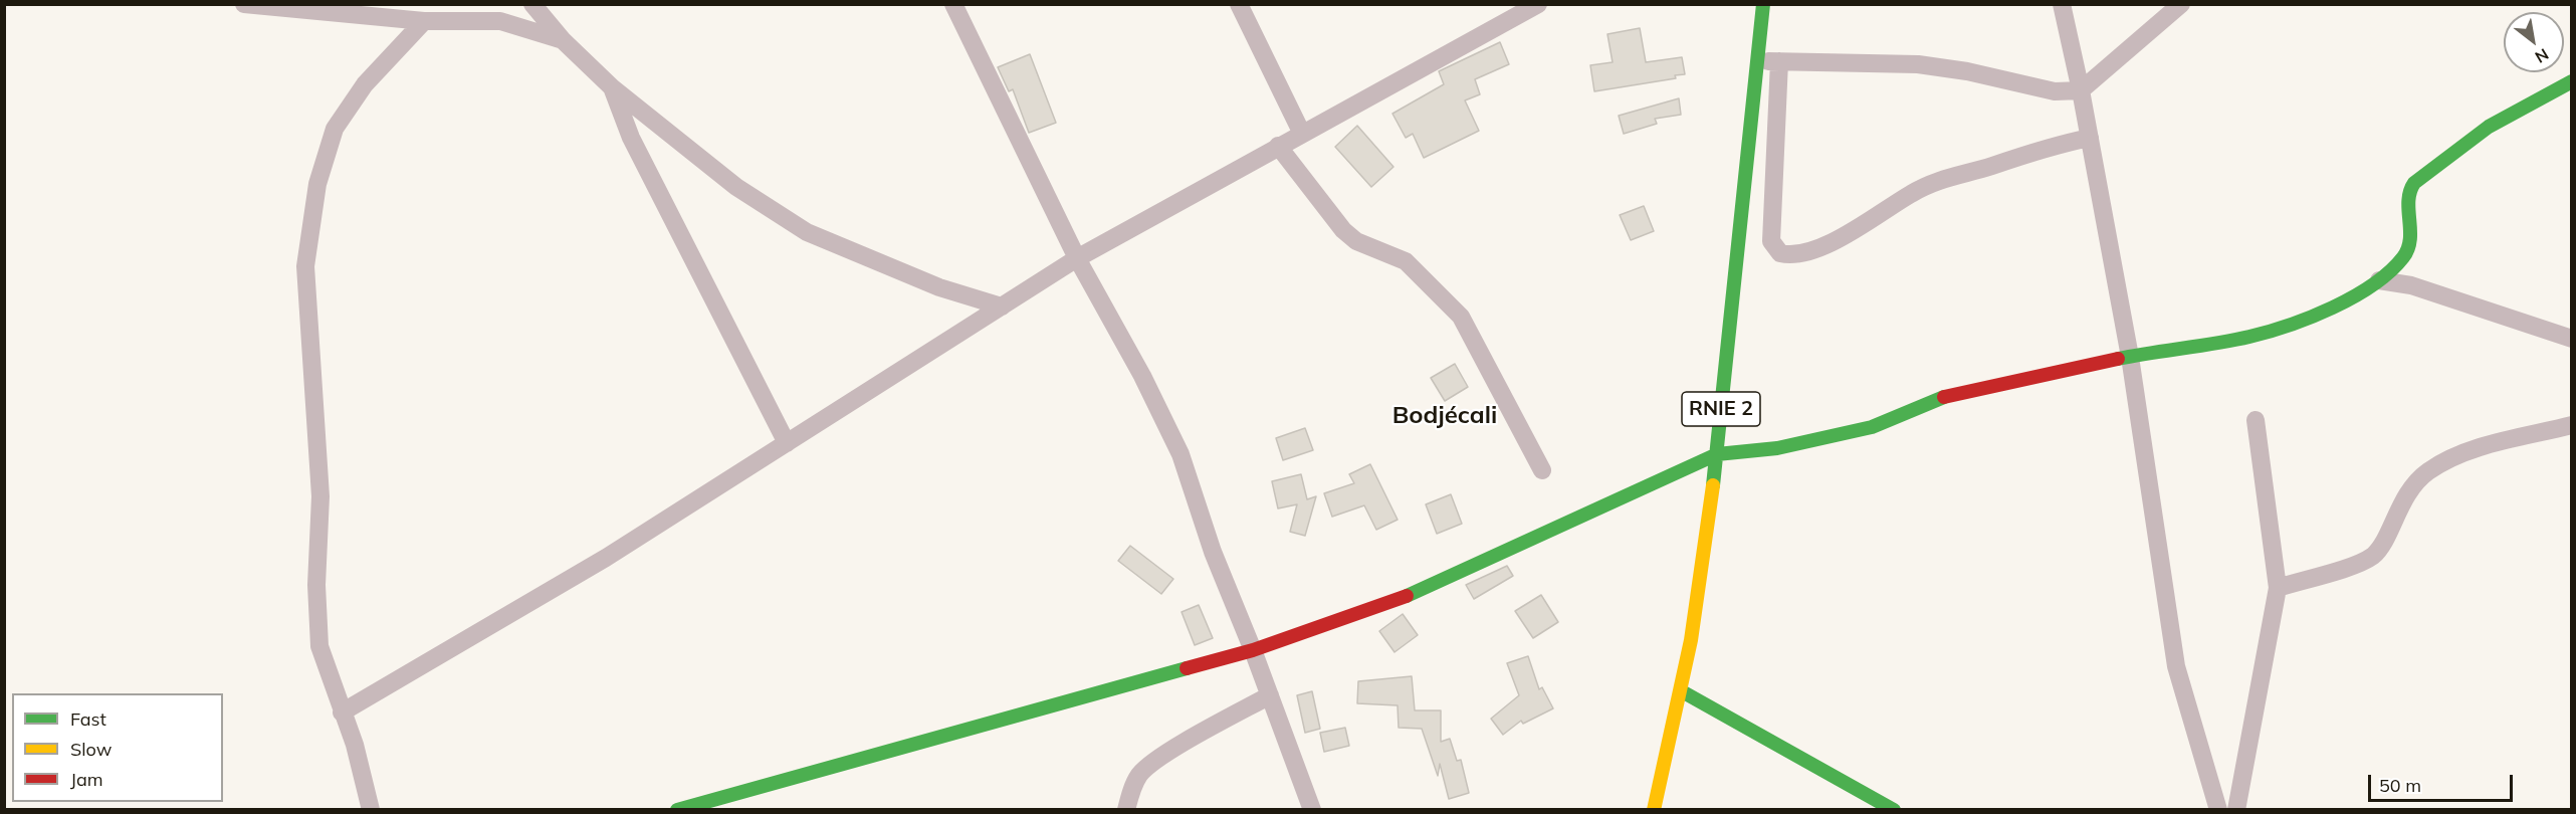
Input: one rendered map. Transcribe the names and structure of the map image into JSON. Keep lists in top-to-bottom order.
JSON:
{
  "streets": {
    "street": ["RNIE 2"]
  },
  "districts": ["Bodjécali"],
  "legend": ["Fast", "Slow", "Jam"],
  "scale_bar": "50 m",
  "north": "bottom right"
}
